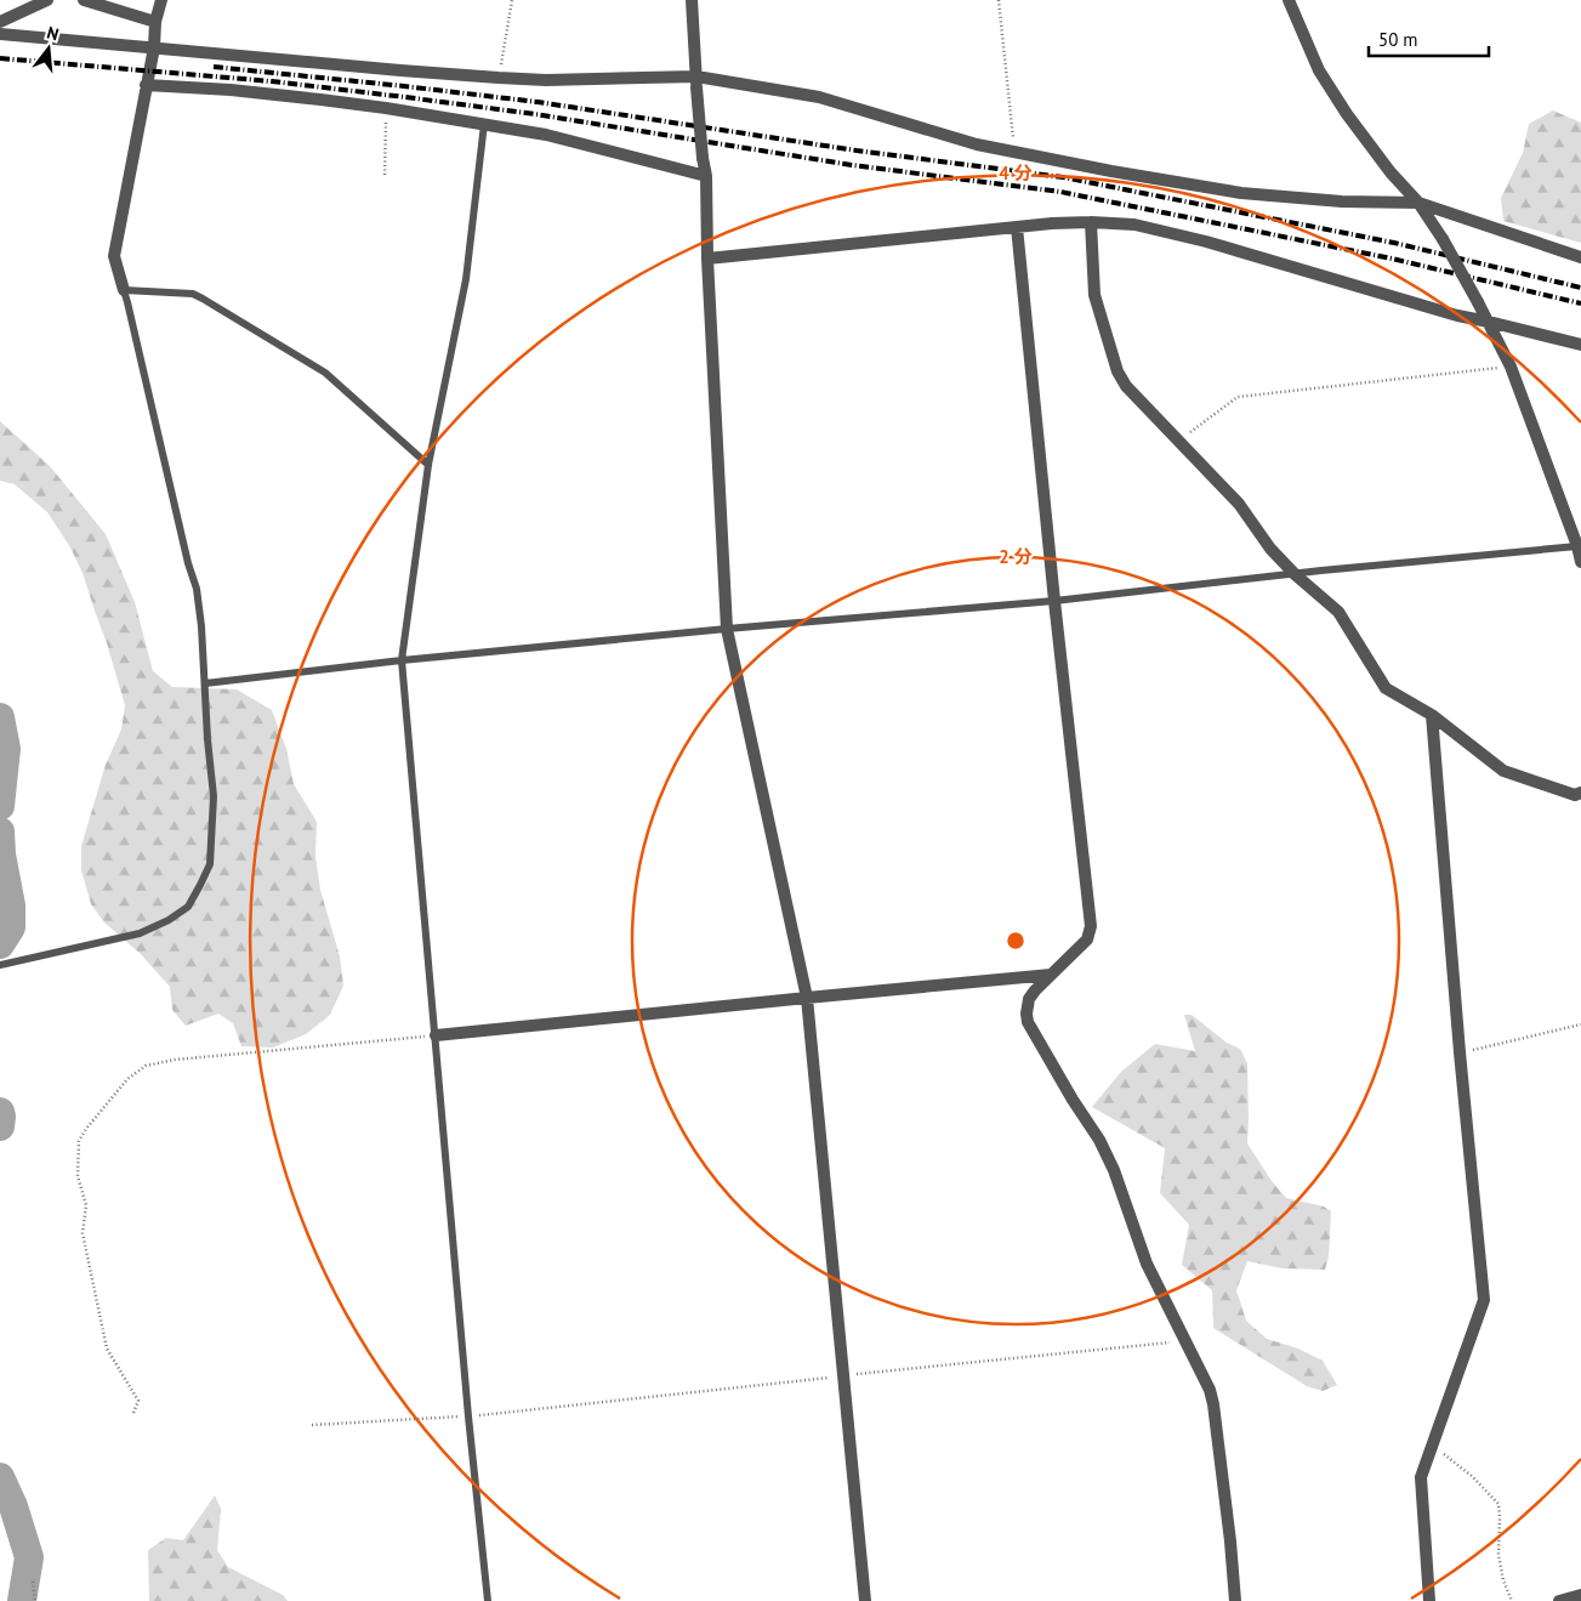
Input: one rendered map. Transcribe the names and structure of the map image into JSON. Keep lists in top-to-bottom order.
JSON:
{
  "scale_bar": "50 m",
  "north": "top",
  "rings": ["4 分", "2 分"]
}
